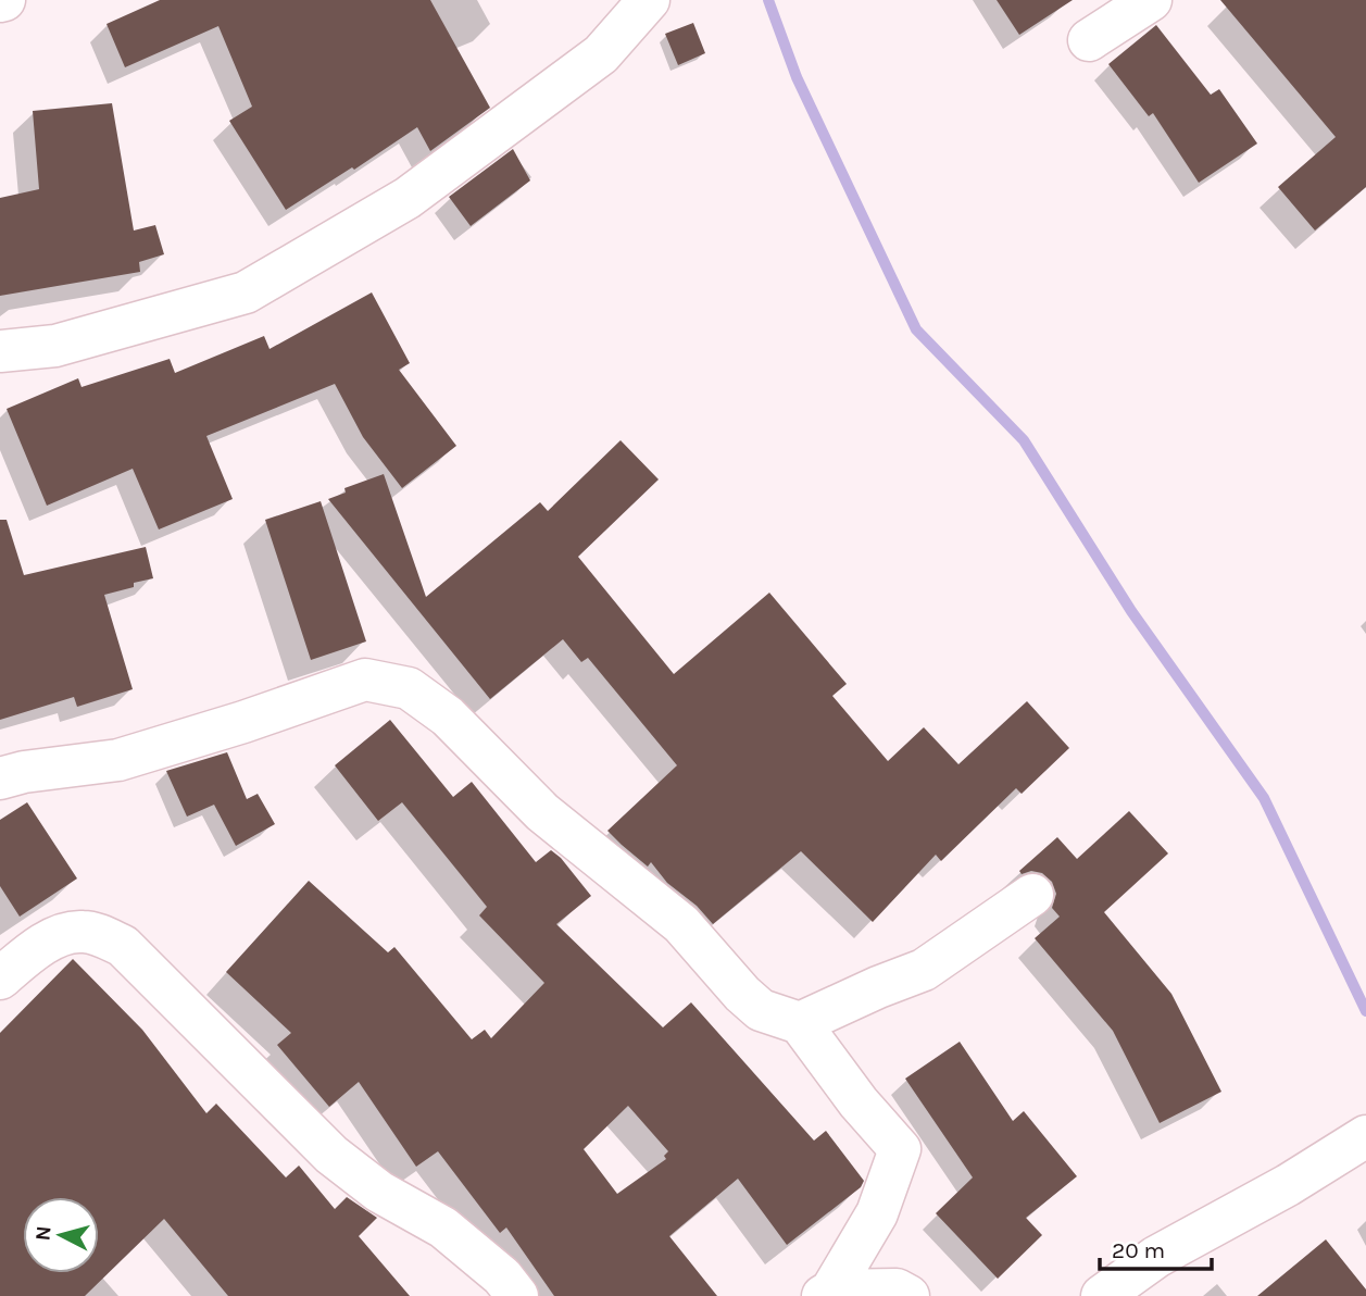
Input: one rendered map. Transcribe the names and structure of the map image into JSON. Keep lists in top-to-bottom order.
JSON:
{
  "scale_bar": "20 m",
  "north": "left"
}
